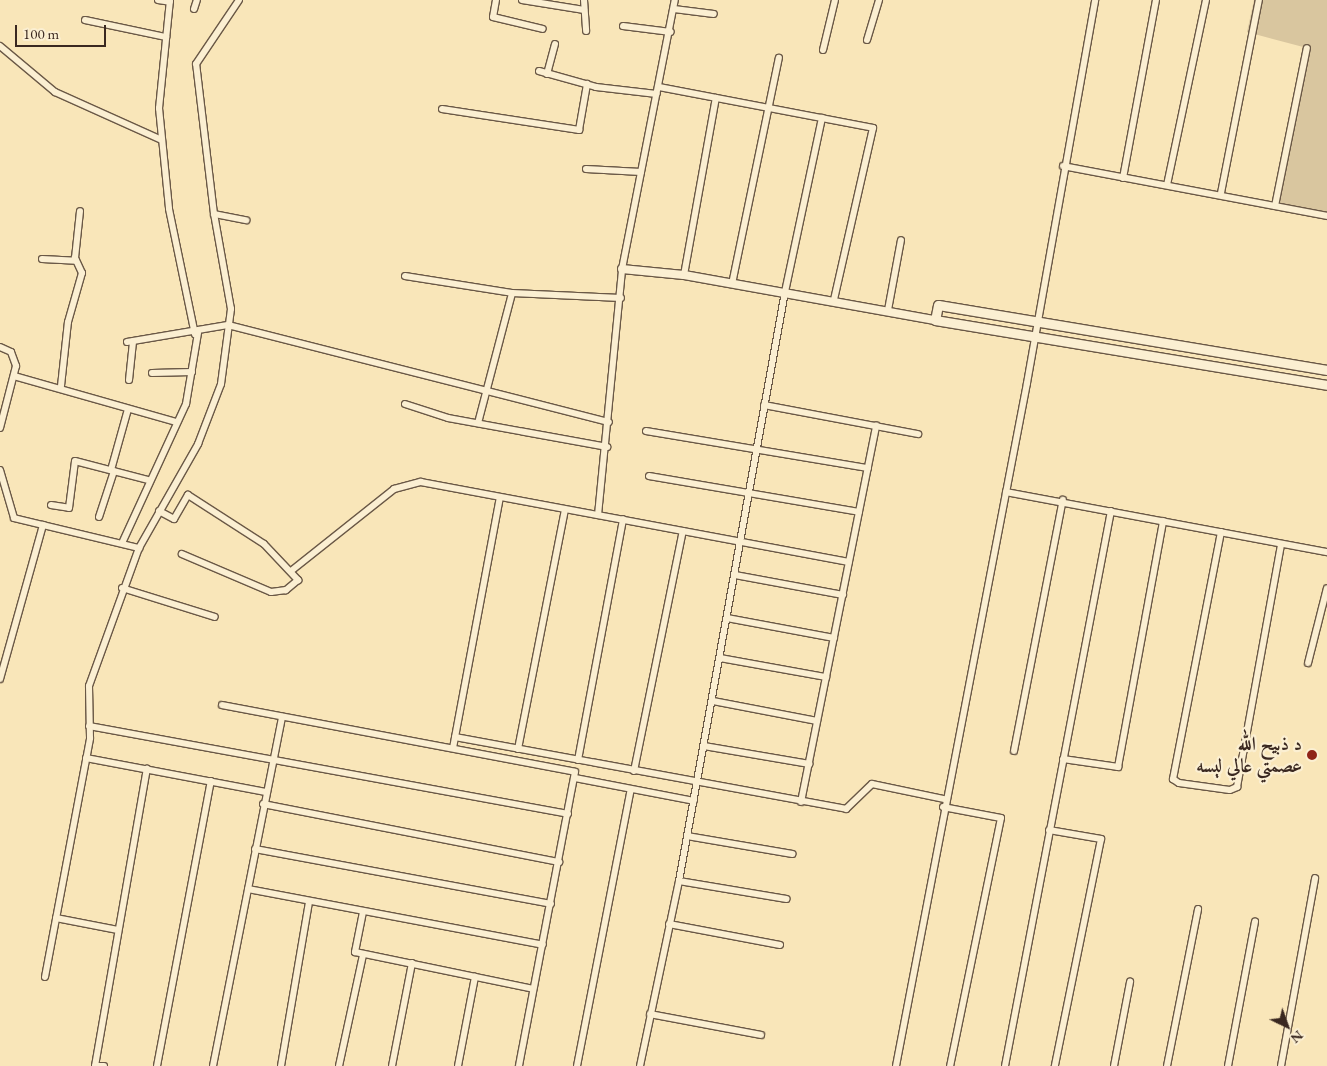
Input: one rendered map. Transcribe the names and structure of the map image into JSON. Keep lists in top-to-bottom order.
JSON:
{
  "places": ["د ذبیح الله عصمتي عالي لېسه"],
  "scale_bar": "100 m",
  "north": "bottom right"
}
